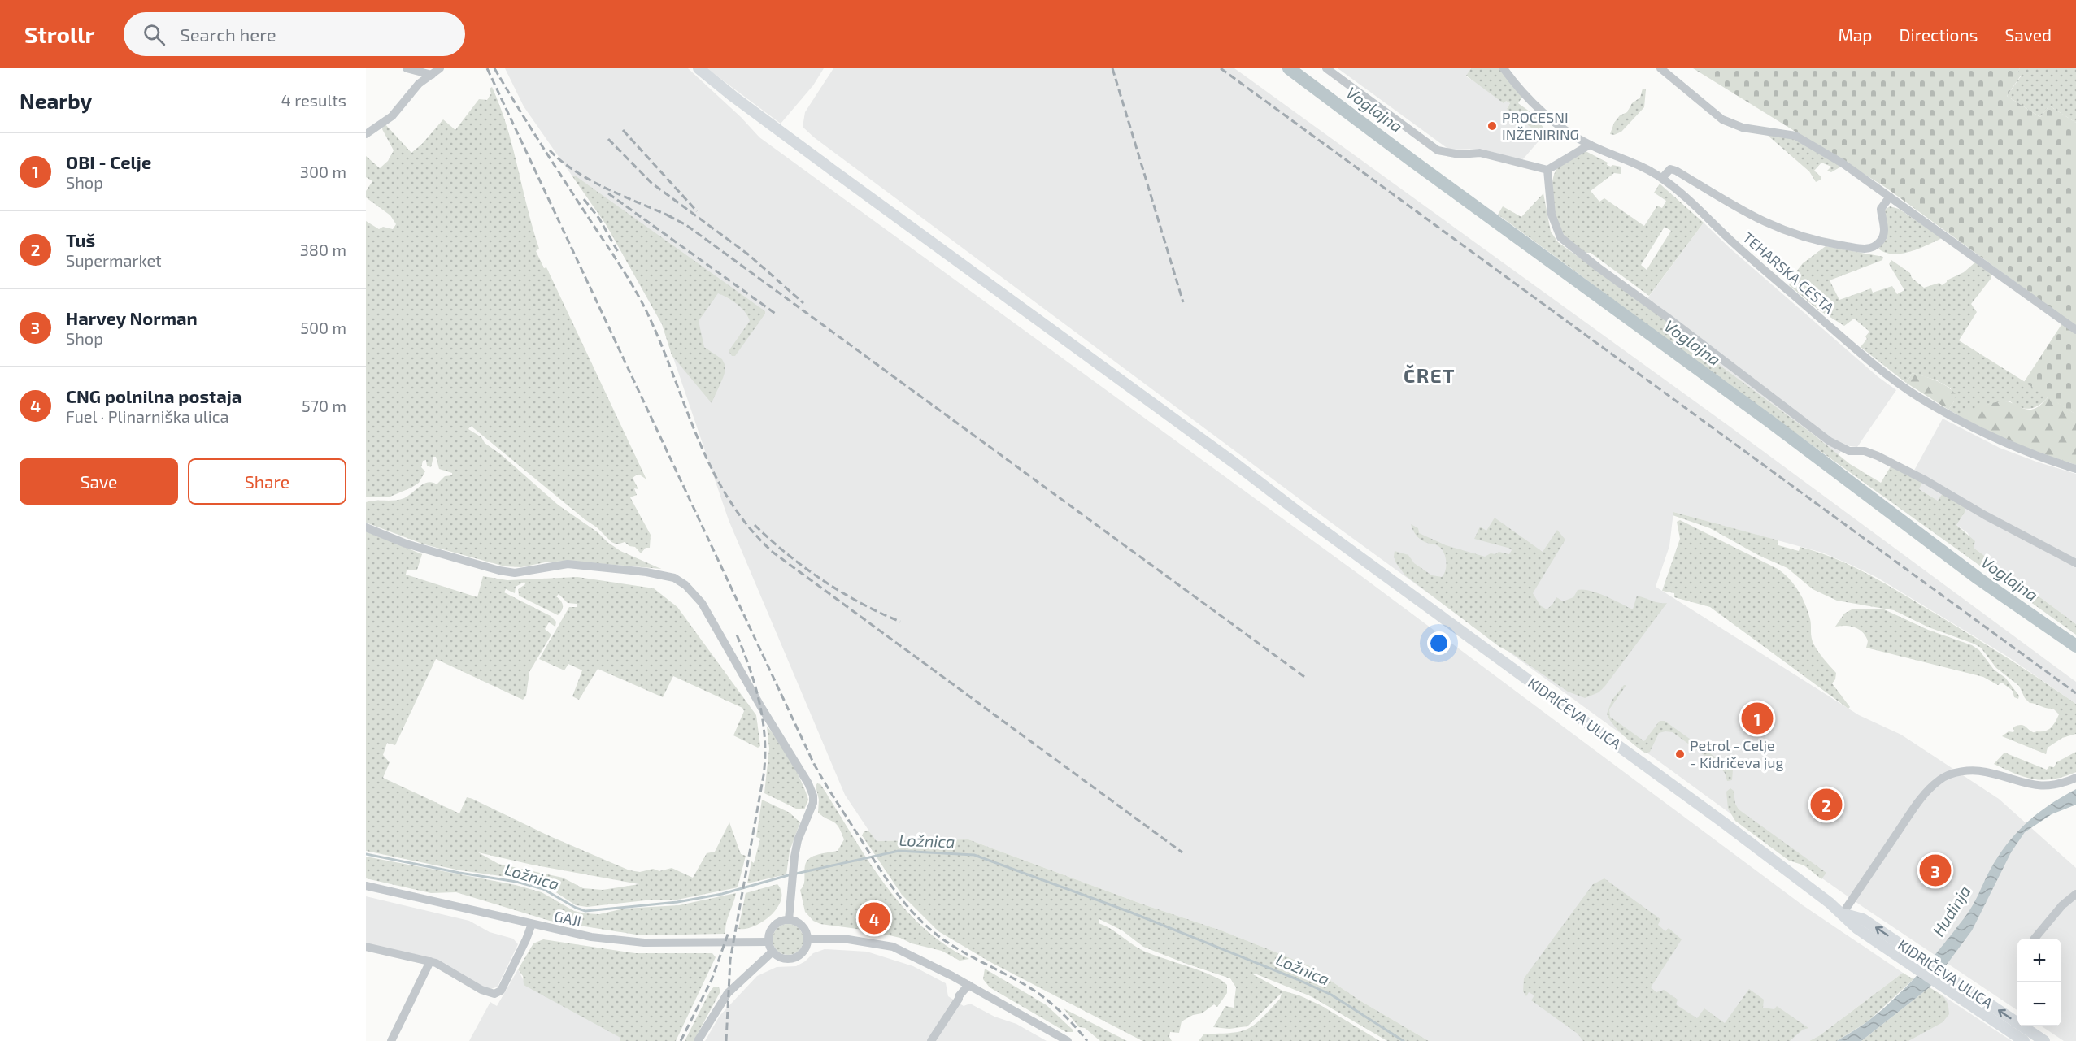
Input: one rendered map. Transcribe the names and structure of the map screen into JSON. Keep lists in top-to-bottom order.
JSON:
{
  "streets": {
    "main road": ["KIDRIČEVA ULICA"],
    "street": ["TEHARSKA CESTA", "GAJI"]
  },
  "districts": ["ČRET"],
  "water": ["Voglajna", "Ložnica", "Hudinja"],
  "places": ["PROCESNI INŽENIRING", "Petrol - Celje - Kidričeva jug"],
  "page": {
    "header": "Strollr",
    "search": "Search here",
    "nav": ["Map", "Directions", "Saved"],
    "heading": ["Nearby", "4 results"],
    "list": [
      {
        "mark": "1",
        "name": "OBI - Celje",
        "note": "Shop",
        "value": "300 m"
      },
      {
        "mark": "2",
        "name": "Tuš",
        "note": "Supermarket",
        "value": "380 m"
      },
      {
        "mark": "3",
        "name": "Harvey Norman",
        "note": "Shop",
        "value": "500 m"
      },
      {
        "mark": "4",
        "name": "CNG polnilna postaja",
        "note": "Fuel · Plinarniška ulica",
        "value": "570 m"
      }
    ],
    "buttons": ["Save", "Share"],
    "pins": [
      "1",
      "2",
      "3",
      "4"
    ],
    "map_buttons": ["+", "−"]
  }
}
